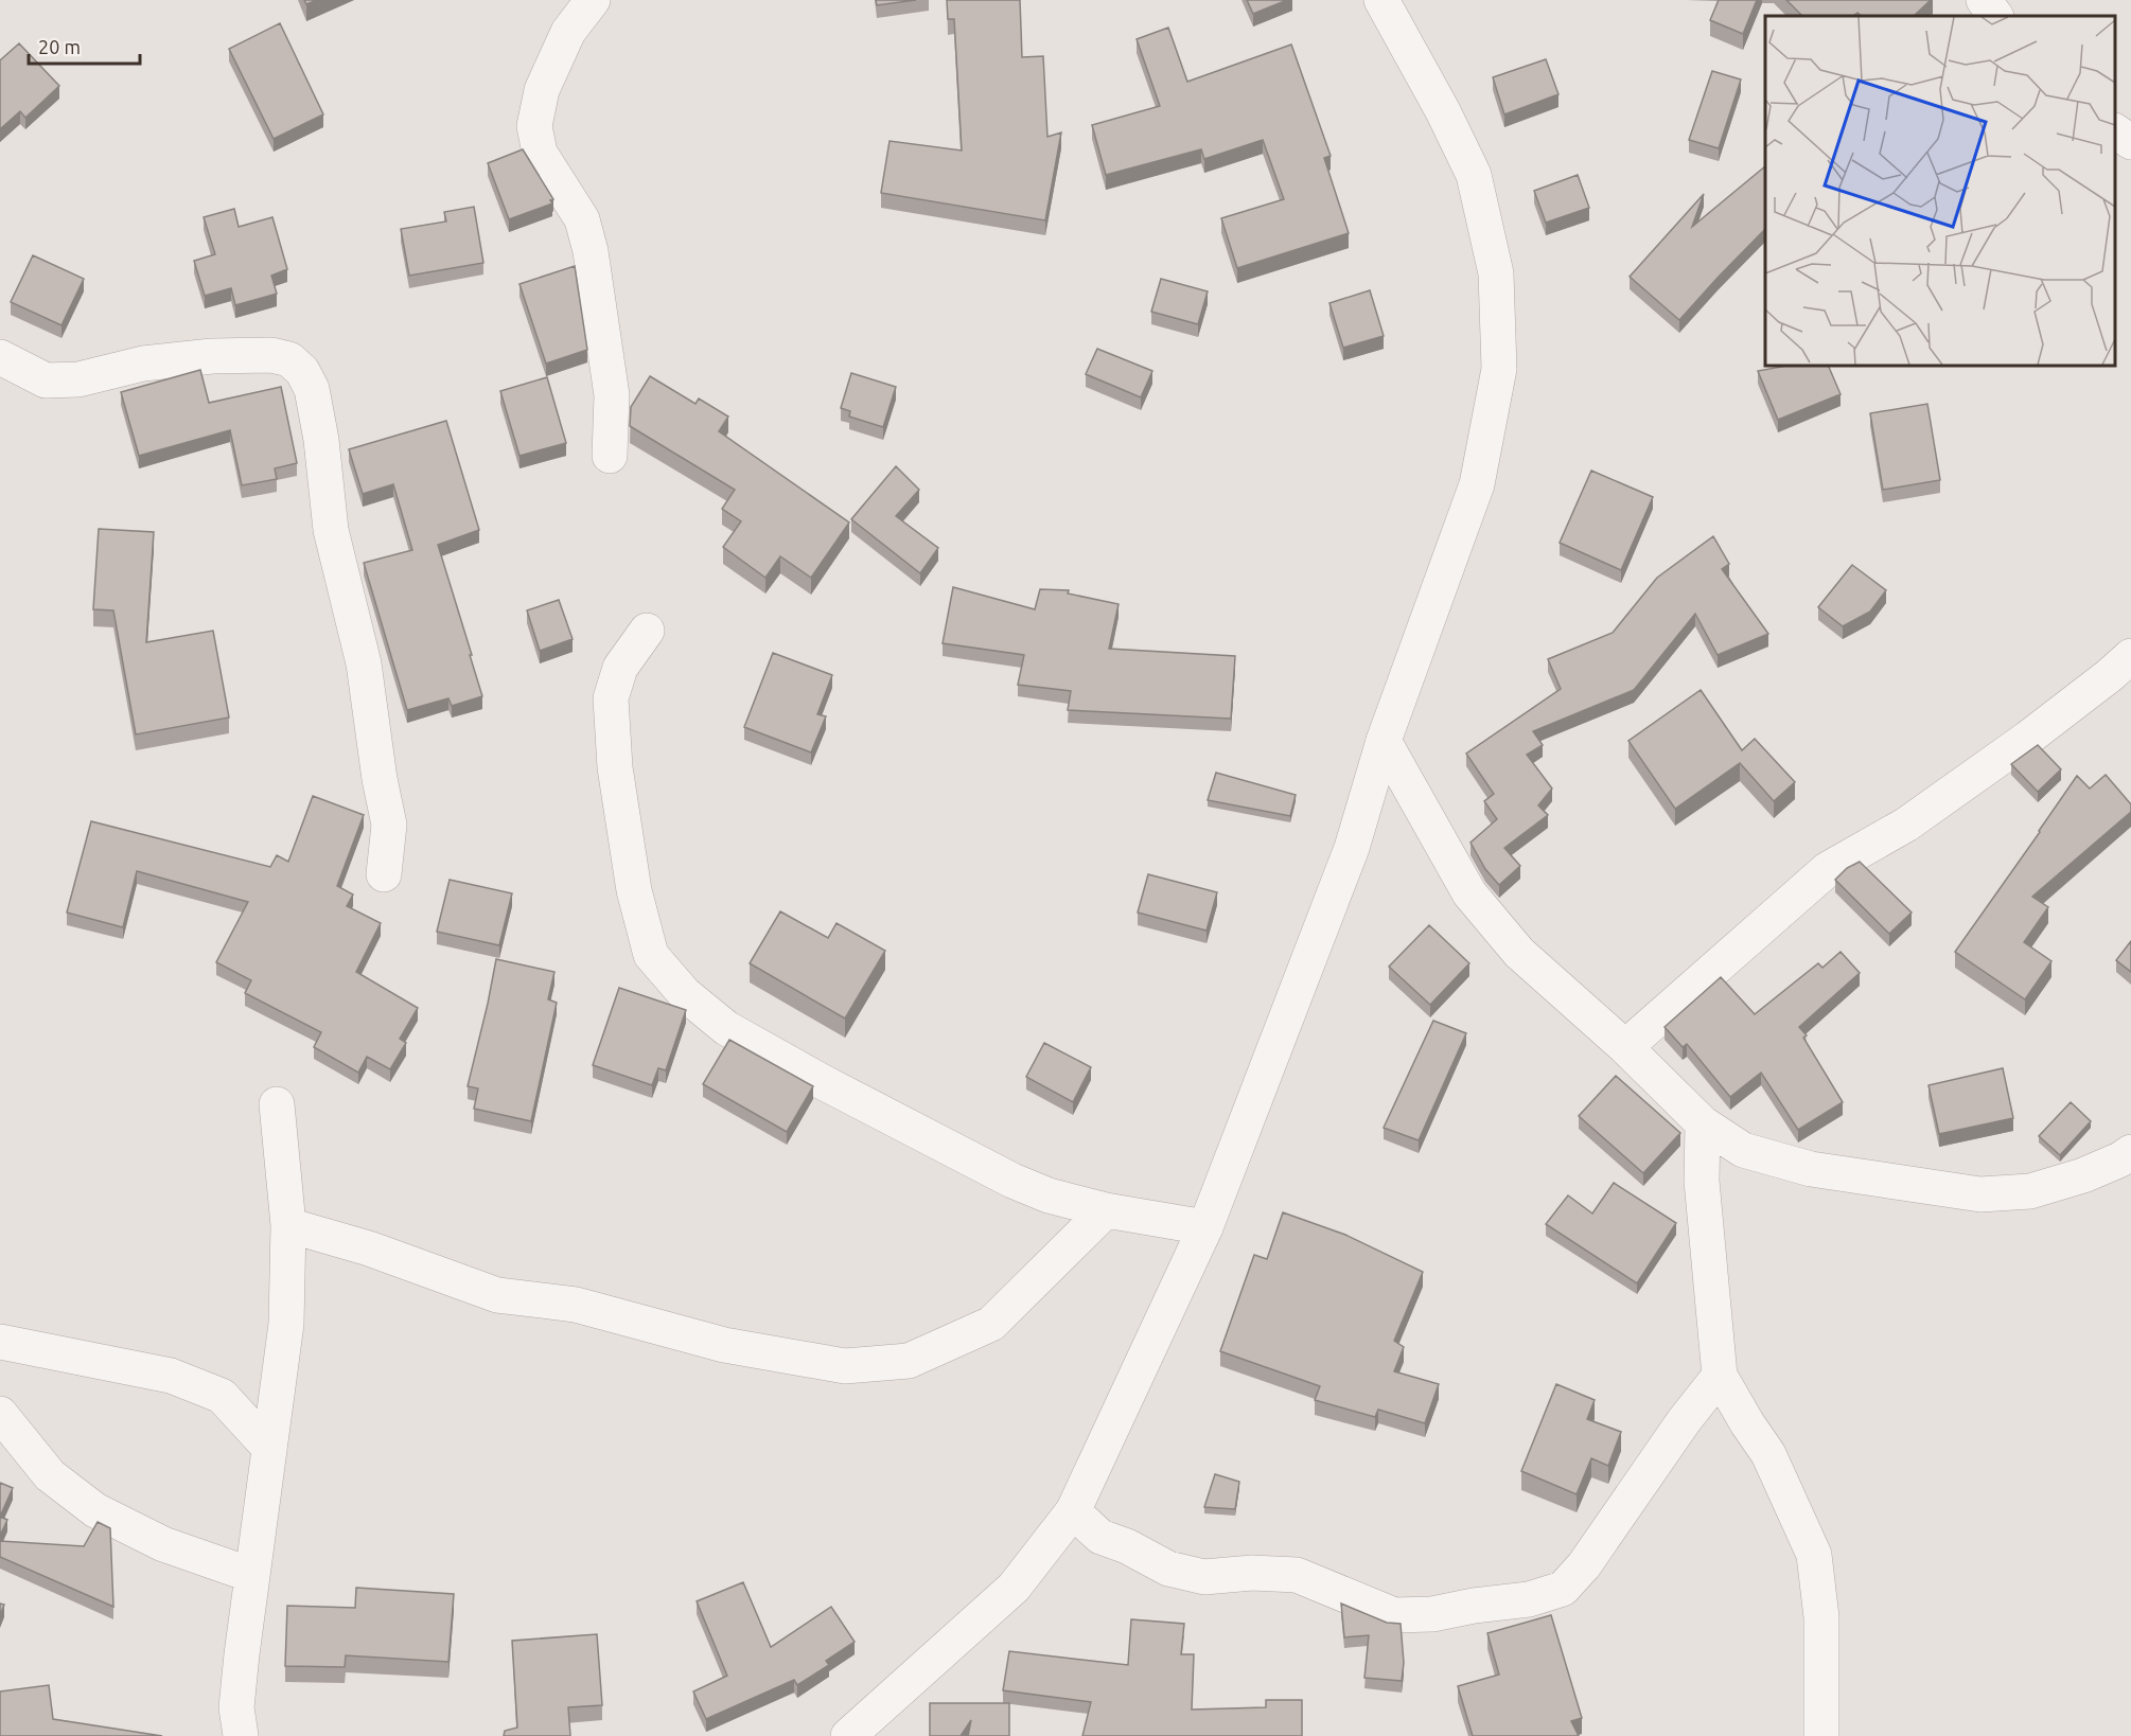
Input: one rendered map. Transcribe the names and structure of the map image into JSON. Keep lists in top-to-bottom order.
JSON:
{
  "scale_bar": "20 m"
}
